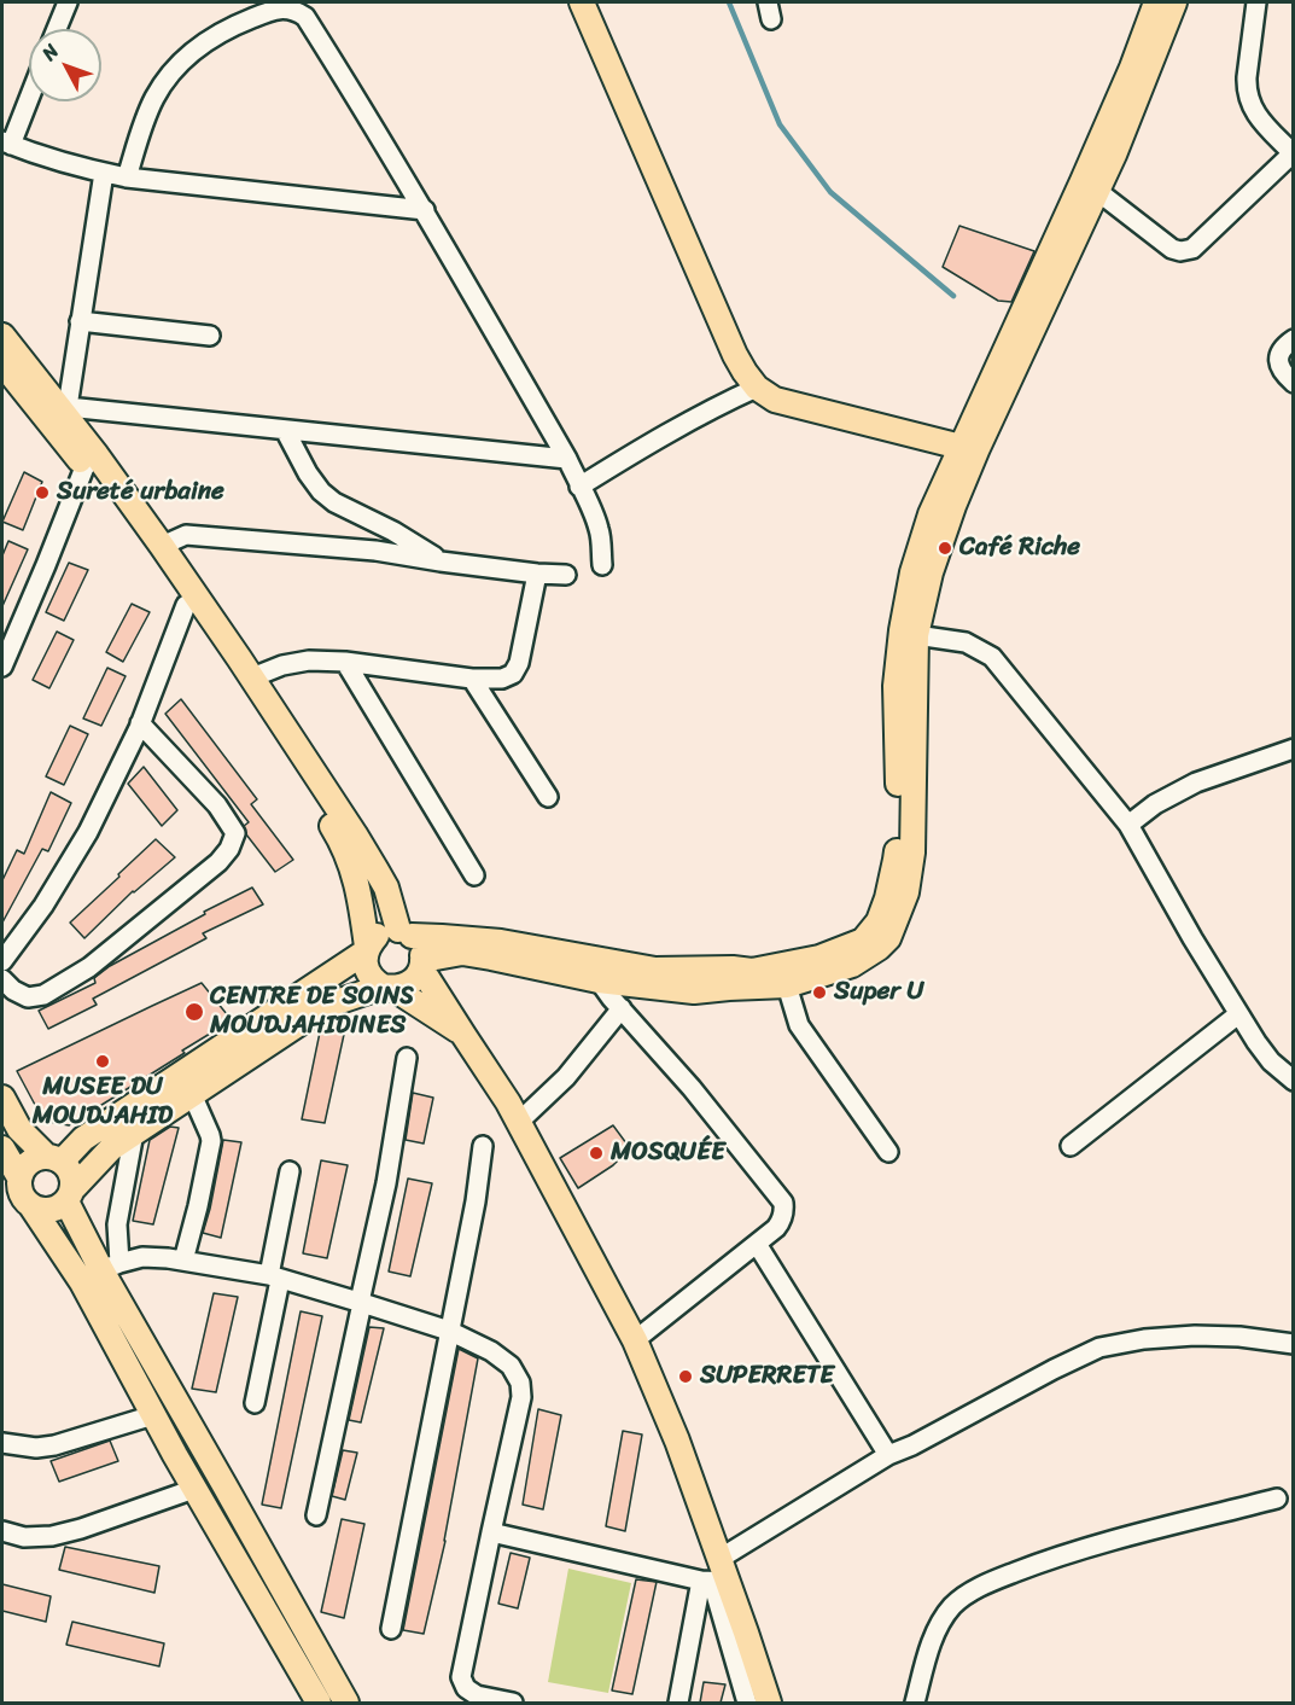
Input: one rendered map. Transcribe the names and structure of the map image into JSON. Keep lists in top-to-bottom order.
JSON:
{
  "places": [
    "Sureté urbaine",
    "Café Riche",
    "Super U",
    "CENTRE DE SOINS MOUDJAHIDINES",
    "MUSEE DU MOUDJAHID",
    "MOSQUÉE",
    "SUPERRETE"
  ],
  "north": "top left"
}
